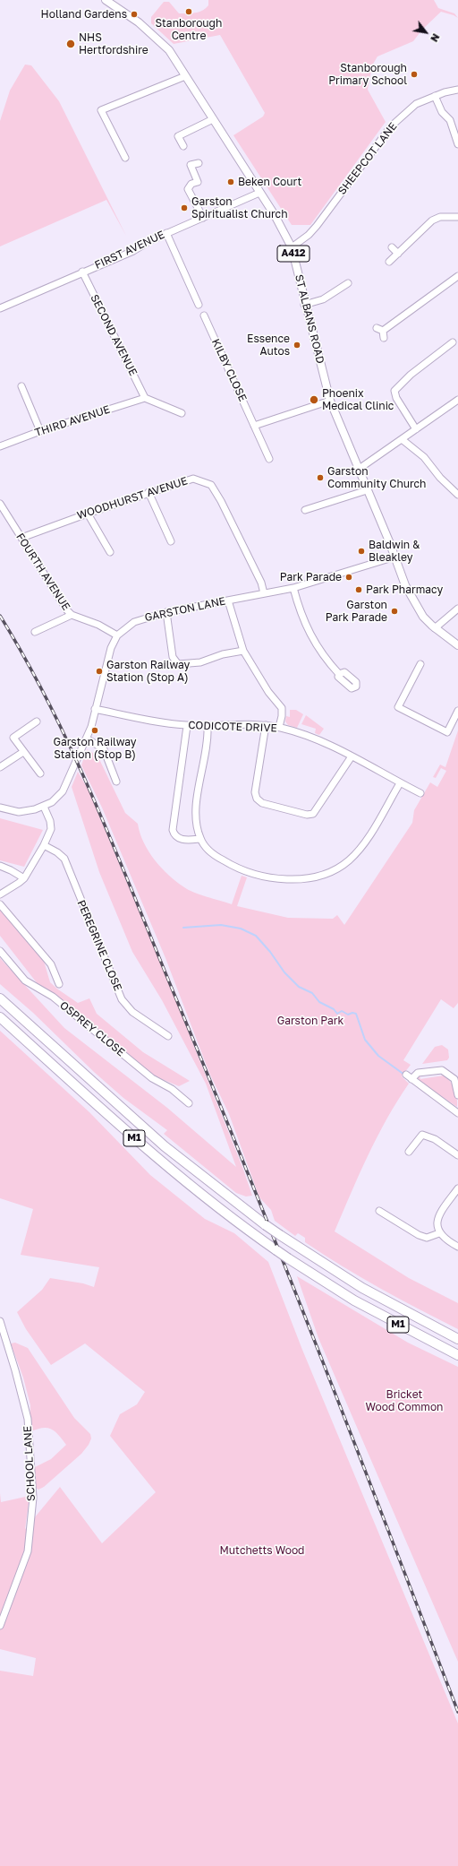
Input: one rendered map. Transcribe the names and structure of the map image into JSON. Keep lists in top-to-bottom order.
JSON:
{
  "streets": {
    "highway": ["M1"],
    "main road": ["A412", "ST ALBANS ROAD"],
    "street": [
      "SHEEPCOT LANE",
      "FIRST AVENUE",
      "SECOND AVENUE",
      "KILBY CLOSE",
      "THIRD AVENUE",
      "WOODHURST AVENUE",
      "FOURTH AVENUE",
      "GARSTON LANE",
      "CODICOTE DRIVE",
      "PEREGRINE CLOSE",
      "OSPREY CLOSE",
      "SCHOOL LANE"
    ]
  },
  "crossings": [
    ["SHEEPCOT LANE", "ST ALBANS ROAD"],
    ["FIRST AVENUE", "ST ALBANS ROAD"],
    ["FIRST AVENUE", "SECOND AVENUE"],
    ["ST ALBANS ROAD", "GARSTON LANE"],
    ["SECOND AVENUE", "THIRD AVENUE"],
    ["WOODHURST AVENUE", "FOURTH AVENUE"],
    ["WOODHURST AVENUE", "GARSTON LANE"],
    ["FOURTH AVENUE", "GARSTON LANE"],
    ["GARSTON LANE", "CODICOTE DRIVE"]
  ],
  "parks": ["Garston Park", "Bricket Wood Common", "Mutchetts Wood"],
  "places": [
    "Stanborough Centre",
    "Holland Gardens",
    "NHS Hertfordshire",
    "Stanborough Primary School",
    "Beken Court",
    "Garston Spiritualist Church",
    "Essence Autos",
    "Phoenix Medical Clinic",
    "Garston Community Church",
    "Baldwin & Bleakley",
    "Park Parade",
    "Park Pharmacy",
    "Garston Park Parade",
    "Garston Railway Station (Stop A)",
    "Garston Railway Station (Stop B)"
  ],
  "north": "bottom right"
}
